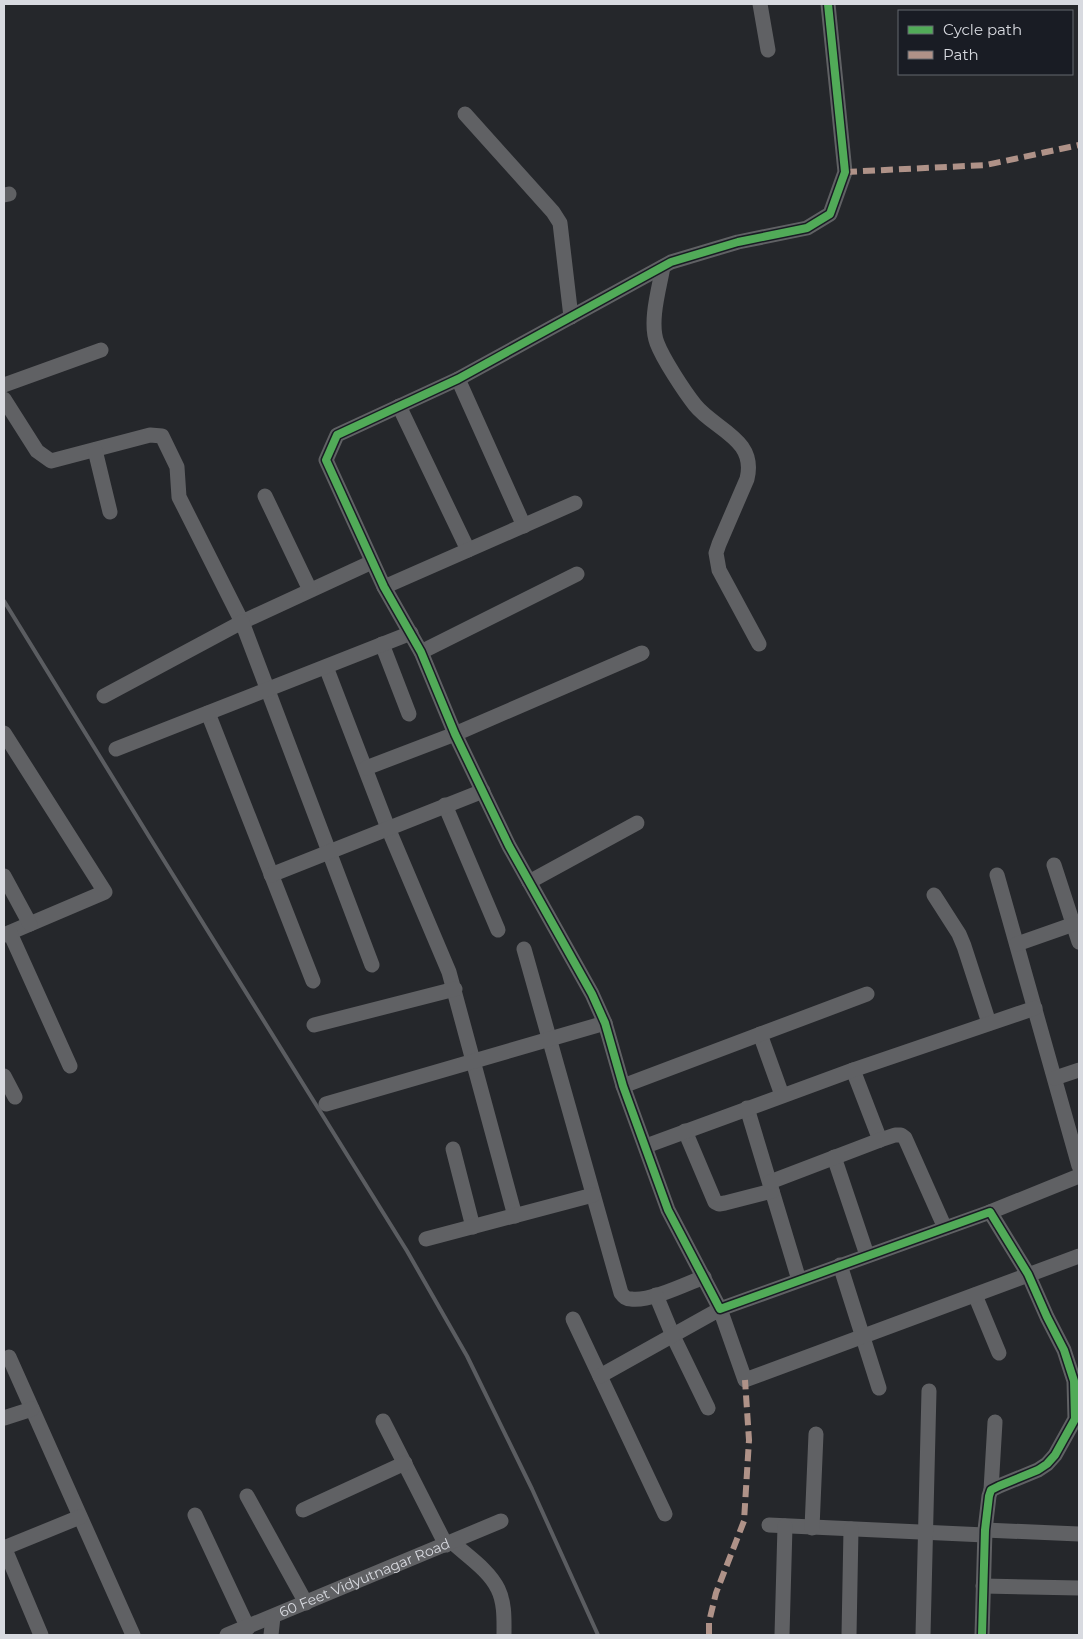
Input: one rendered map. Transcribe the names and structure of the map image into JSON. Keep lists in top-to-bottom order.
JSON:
{
  "streets": {
    "street": ["60 Feet Vidyutnagar Road"]
  },
  "legend": ["Cycle path", "Path"]
}
